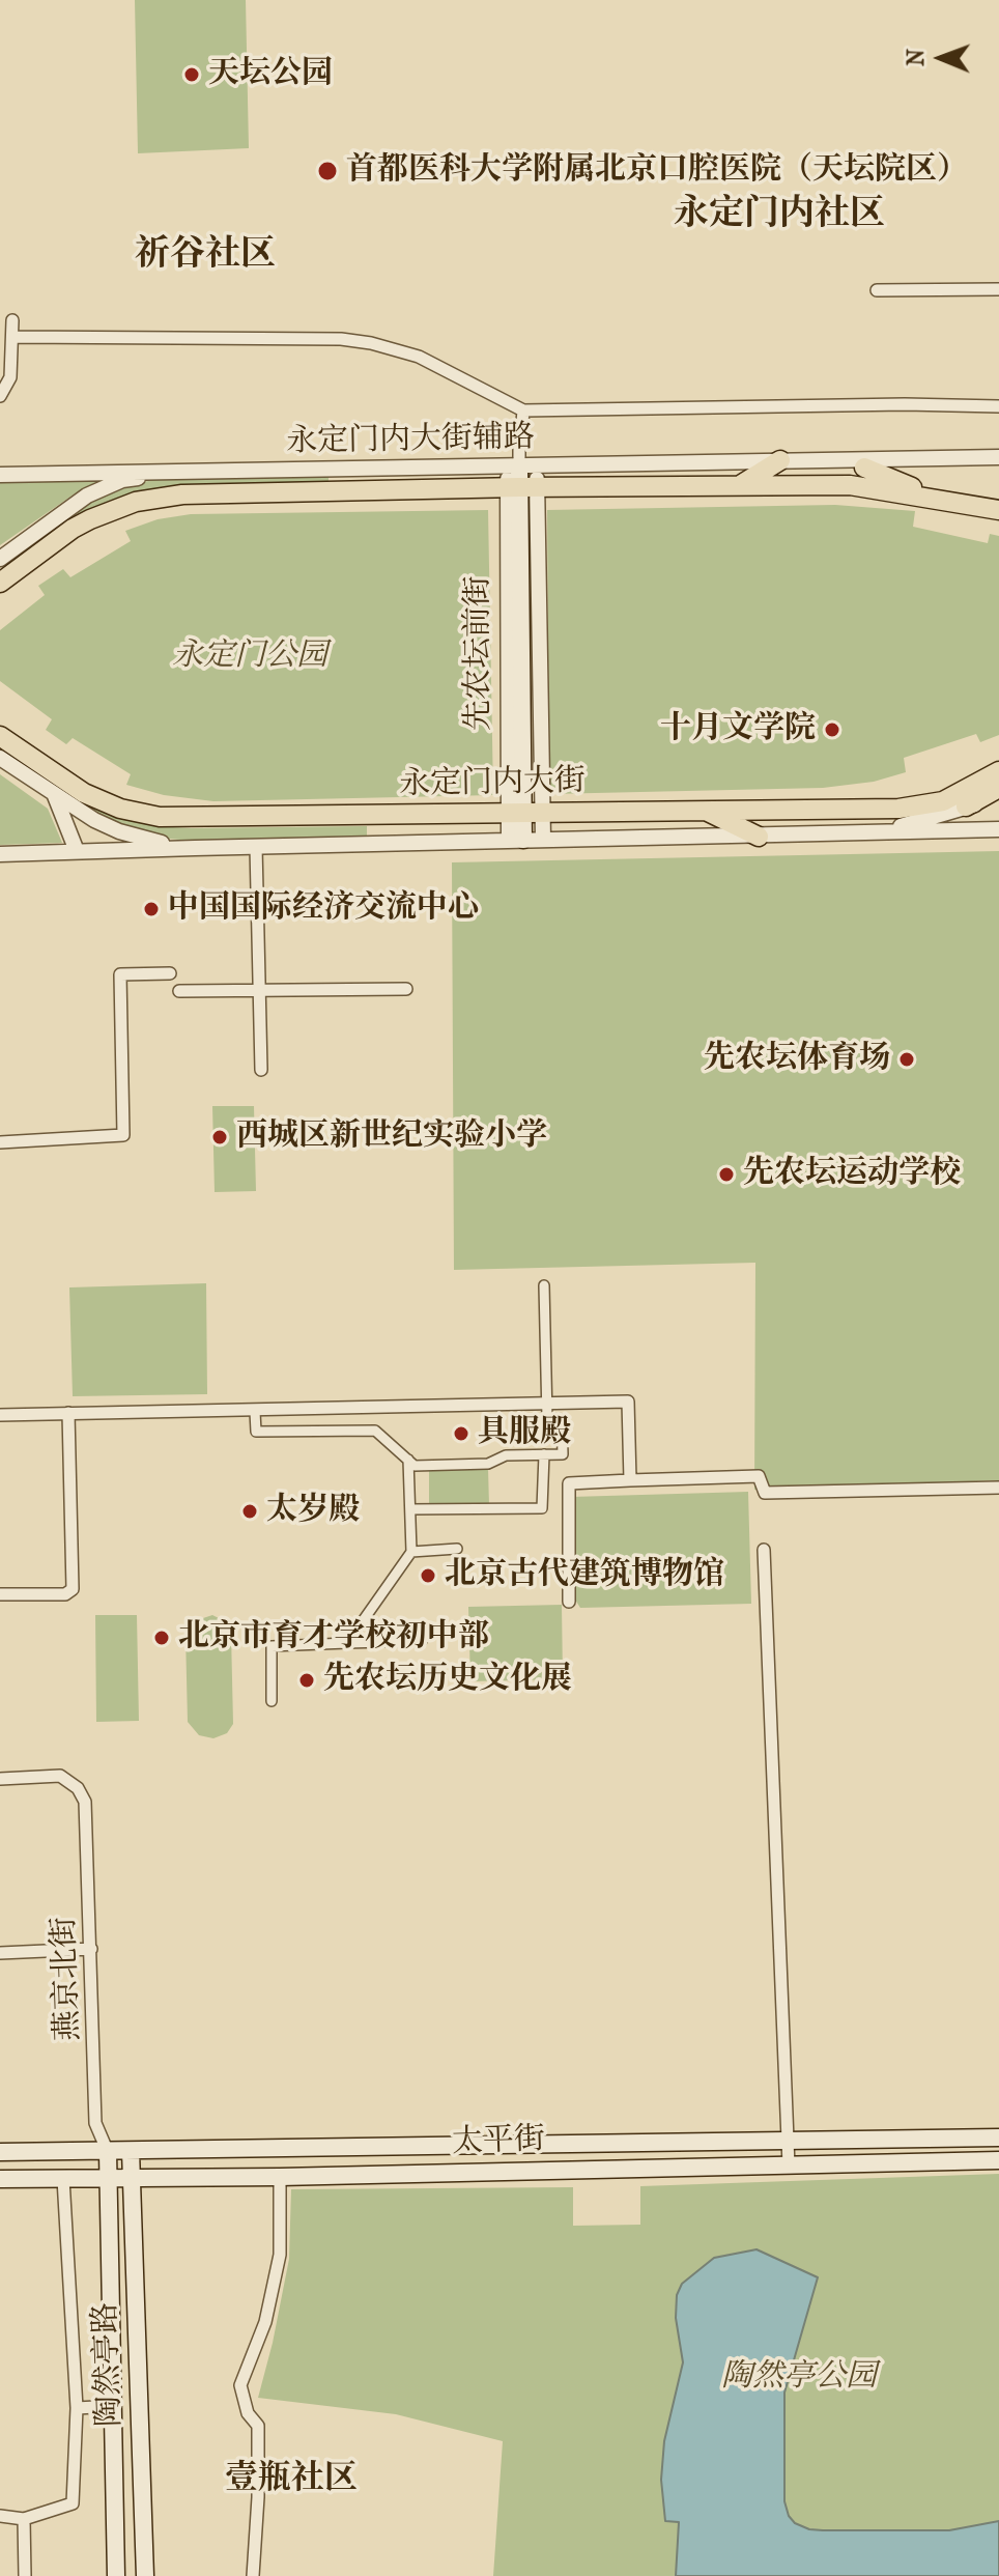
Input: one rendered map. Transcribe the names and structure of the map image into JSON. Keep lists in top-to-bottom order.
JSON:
{
  "streets": {
    "main road": [
      "先农坛前街",
      "永定门内大街",
      "太平街",
      "陶然亭路"
    ],
    "street": ["永定门内大街辅路", "燕京北街"]
  },
  "crossings": [
    ["永定门内大街辅路", "先农坛前街"],
    ["先农坛前街", "永定门内大街"],
    ["燕京北街", "太平街"],
    ["燕京北街", "陶然亭路"],
    ["太平街", "陶然亭路"]
  ],
  "districts": ["永定门内社区", "祈谷社区", "壹瓶社区"],
  "parks": ["永定门公园", "陶然亭公园"],
  "places": [
    "天坛公园",
    "首都医科大学附属北京口腔医院（天坛院区）",
    "十月文学院",
    "中国国际经济交流中心",
    "先农坛体育场",
    "西城区新世纪实验小学",
    "先农坛运动学校",
    "具服殿",
    "太岁殿",
    "北京古代建筑博物馆",
    "北京市育才学校初中部",
    "先农坛历史文化展"
  ],
  "north": "left"
}
